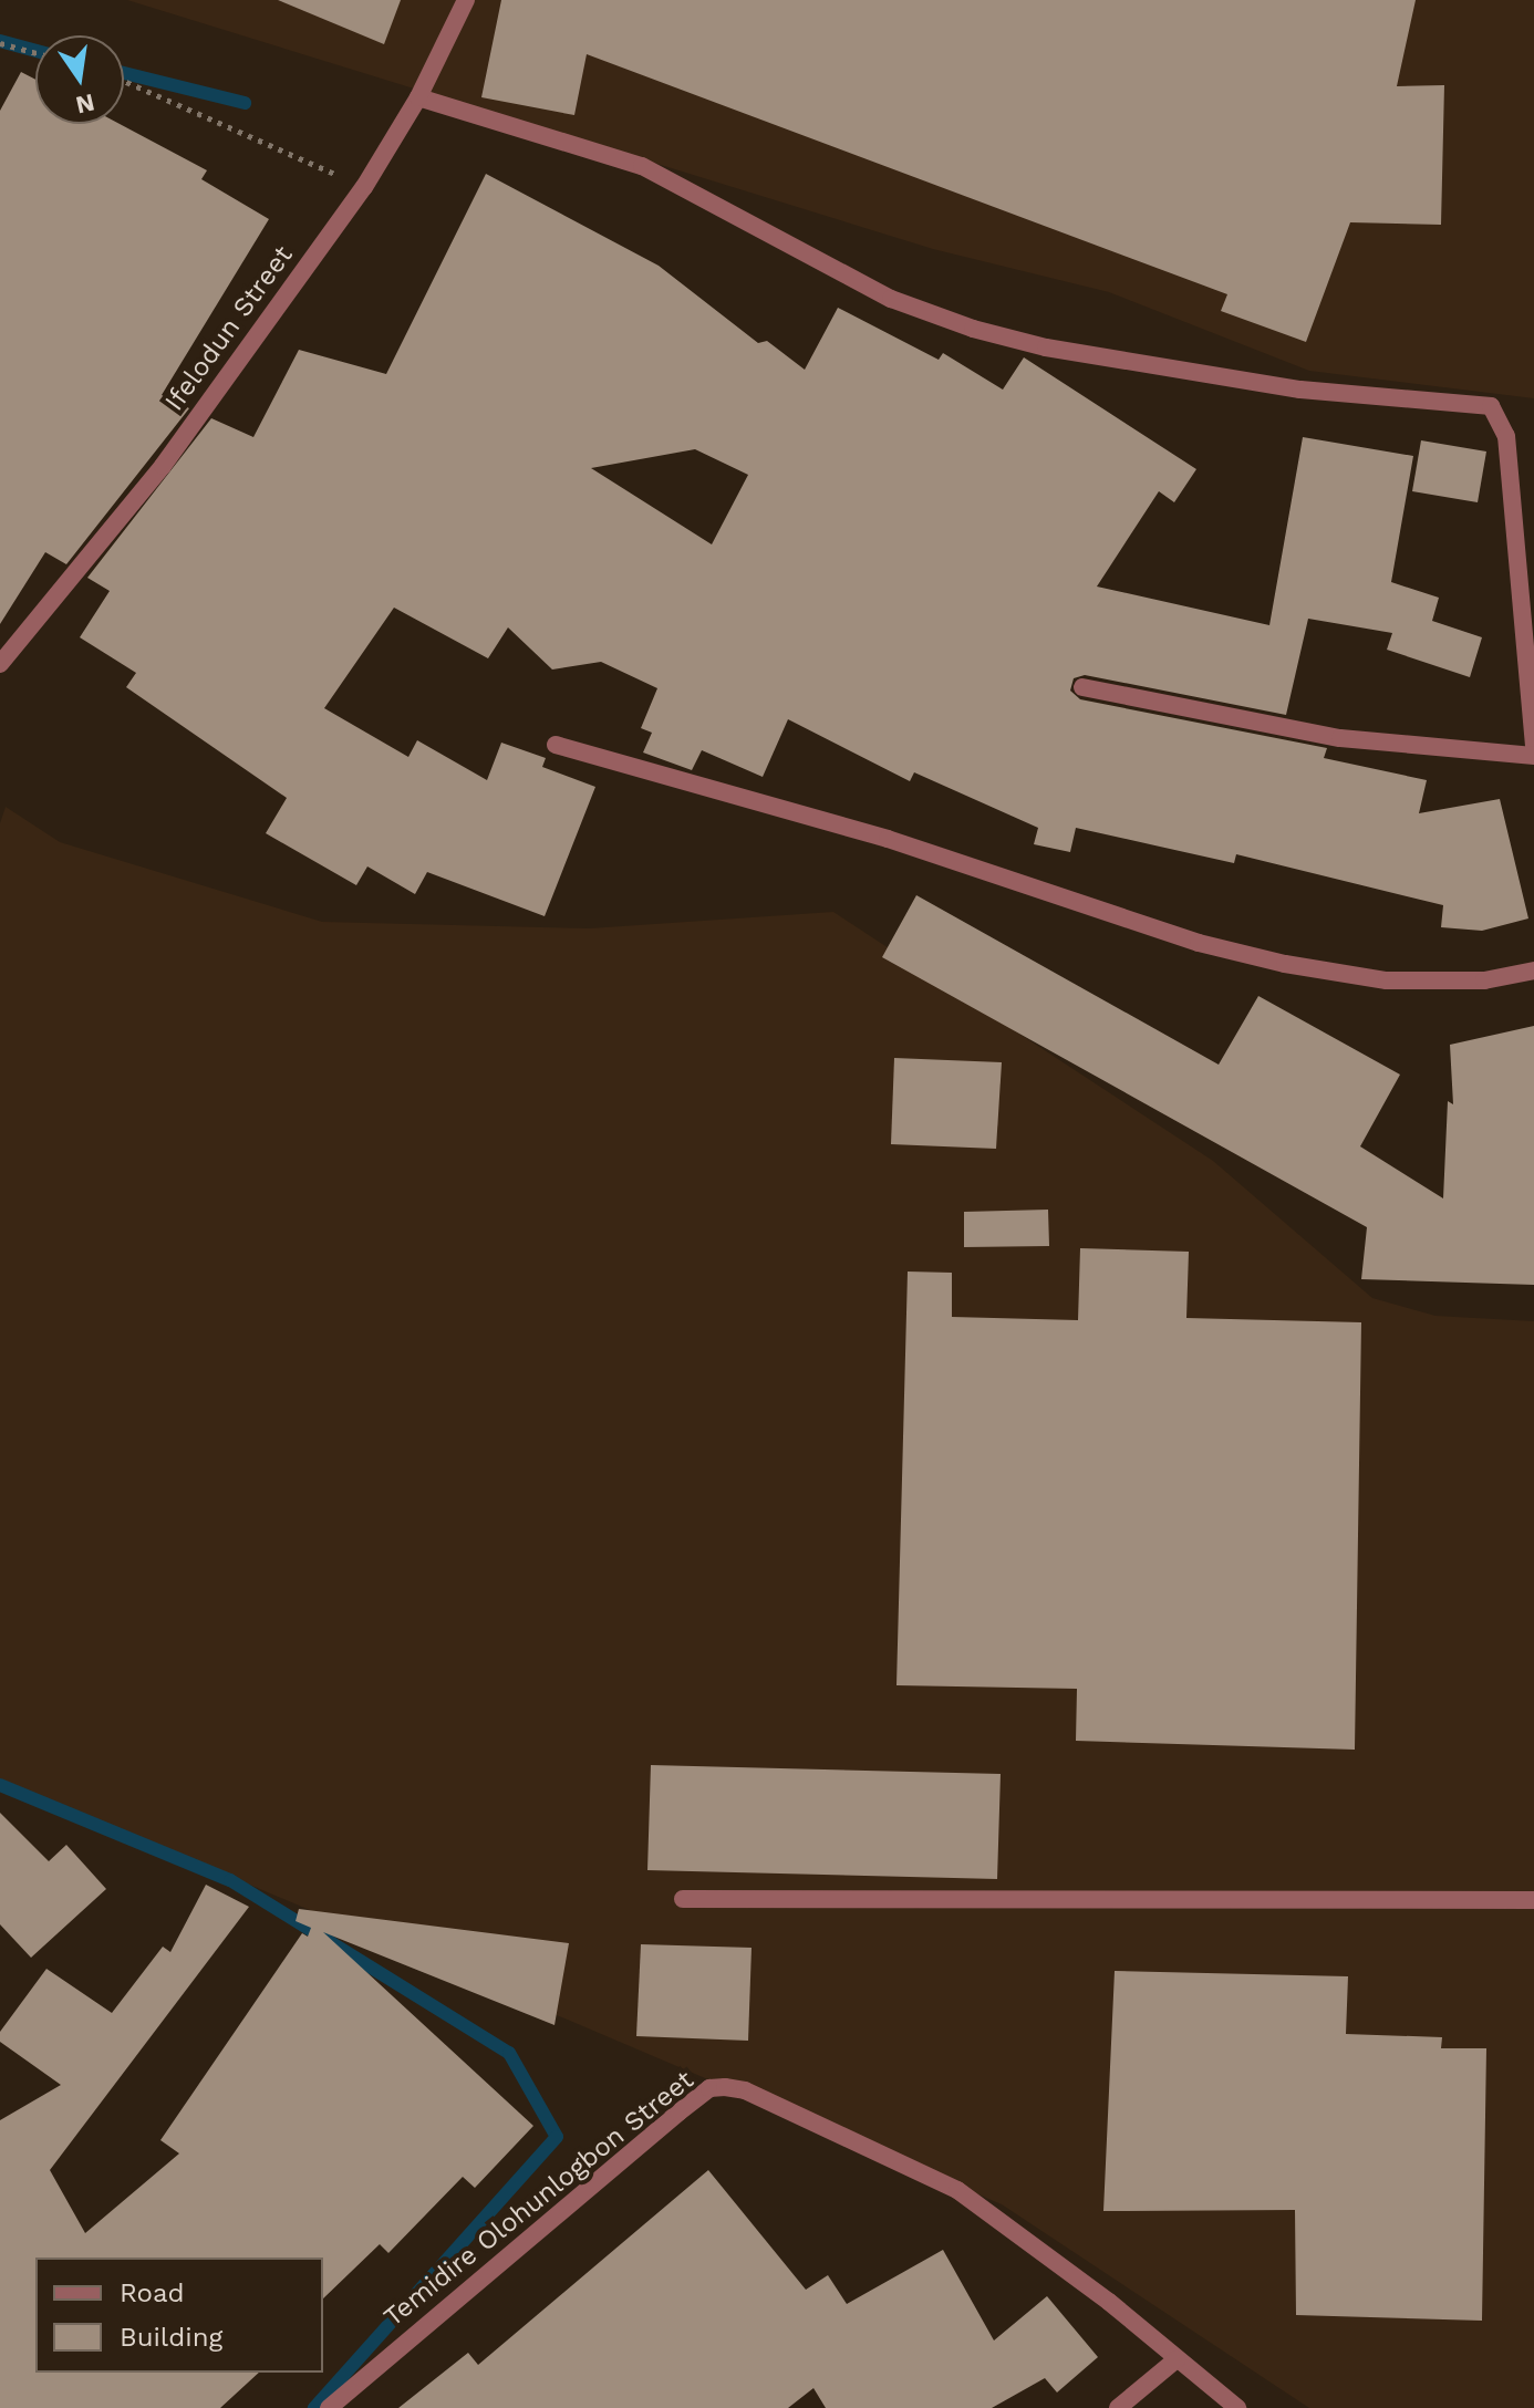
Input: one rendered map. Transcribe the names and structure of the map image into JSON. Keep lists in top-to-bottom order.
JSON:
{
  "streets": {
    "street": ["Ifelodun Street", "Temidire Olohunlogbon Street"]
  },
  "legend": ["Road", "Building"],
  "north": "bottom"
}
